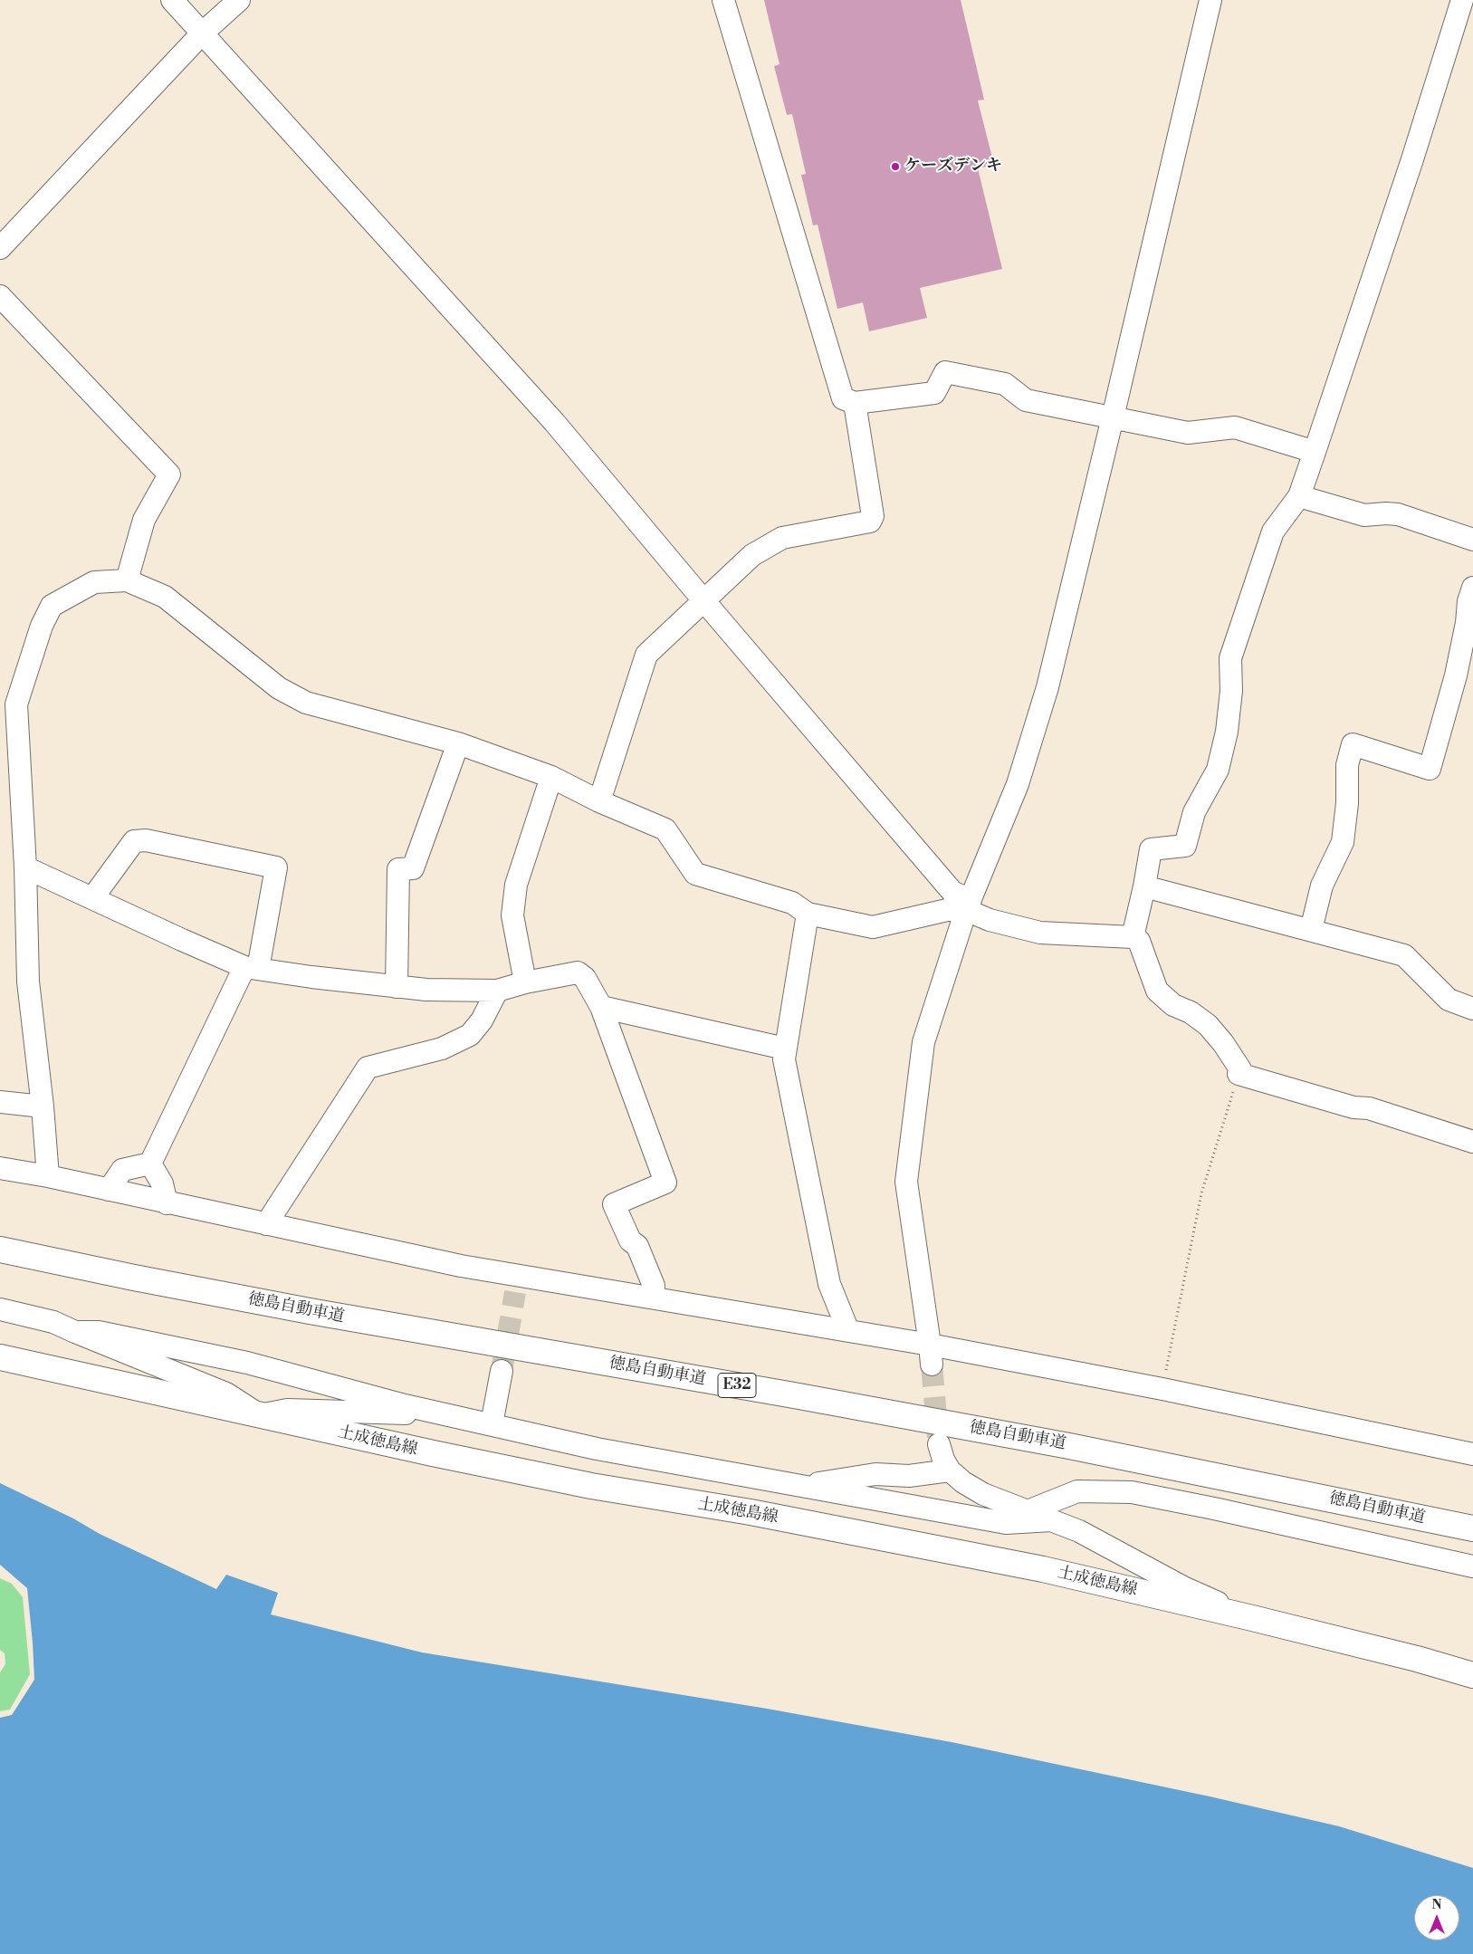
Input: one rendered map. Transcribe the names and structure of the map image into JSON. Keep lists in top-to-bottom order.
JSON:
{
  "streets": {
    "main road": ["徳島自動車道", "E32", "土成徳島線"]
  },
  "places": ["ケーズデンキ"],
  "north": "top"
}
